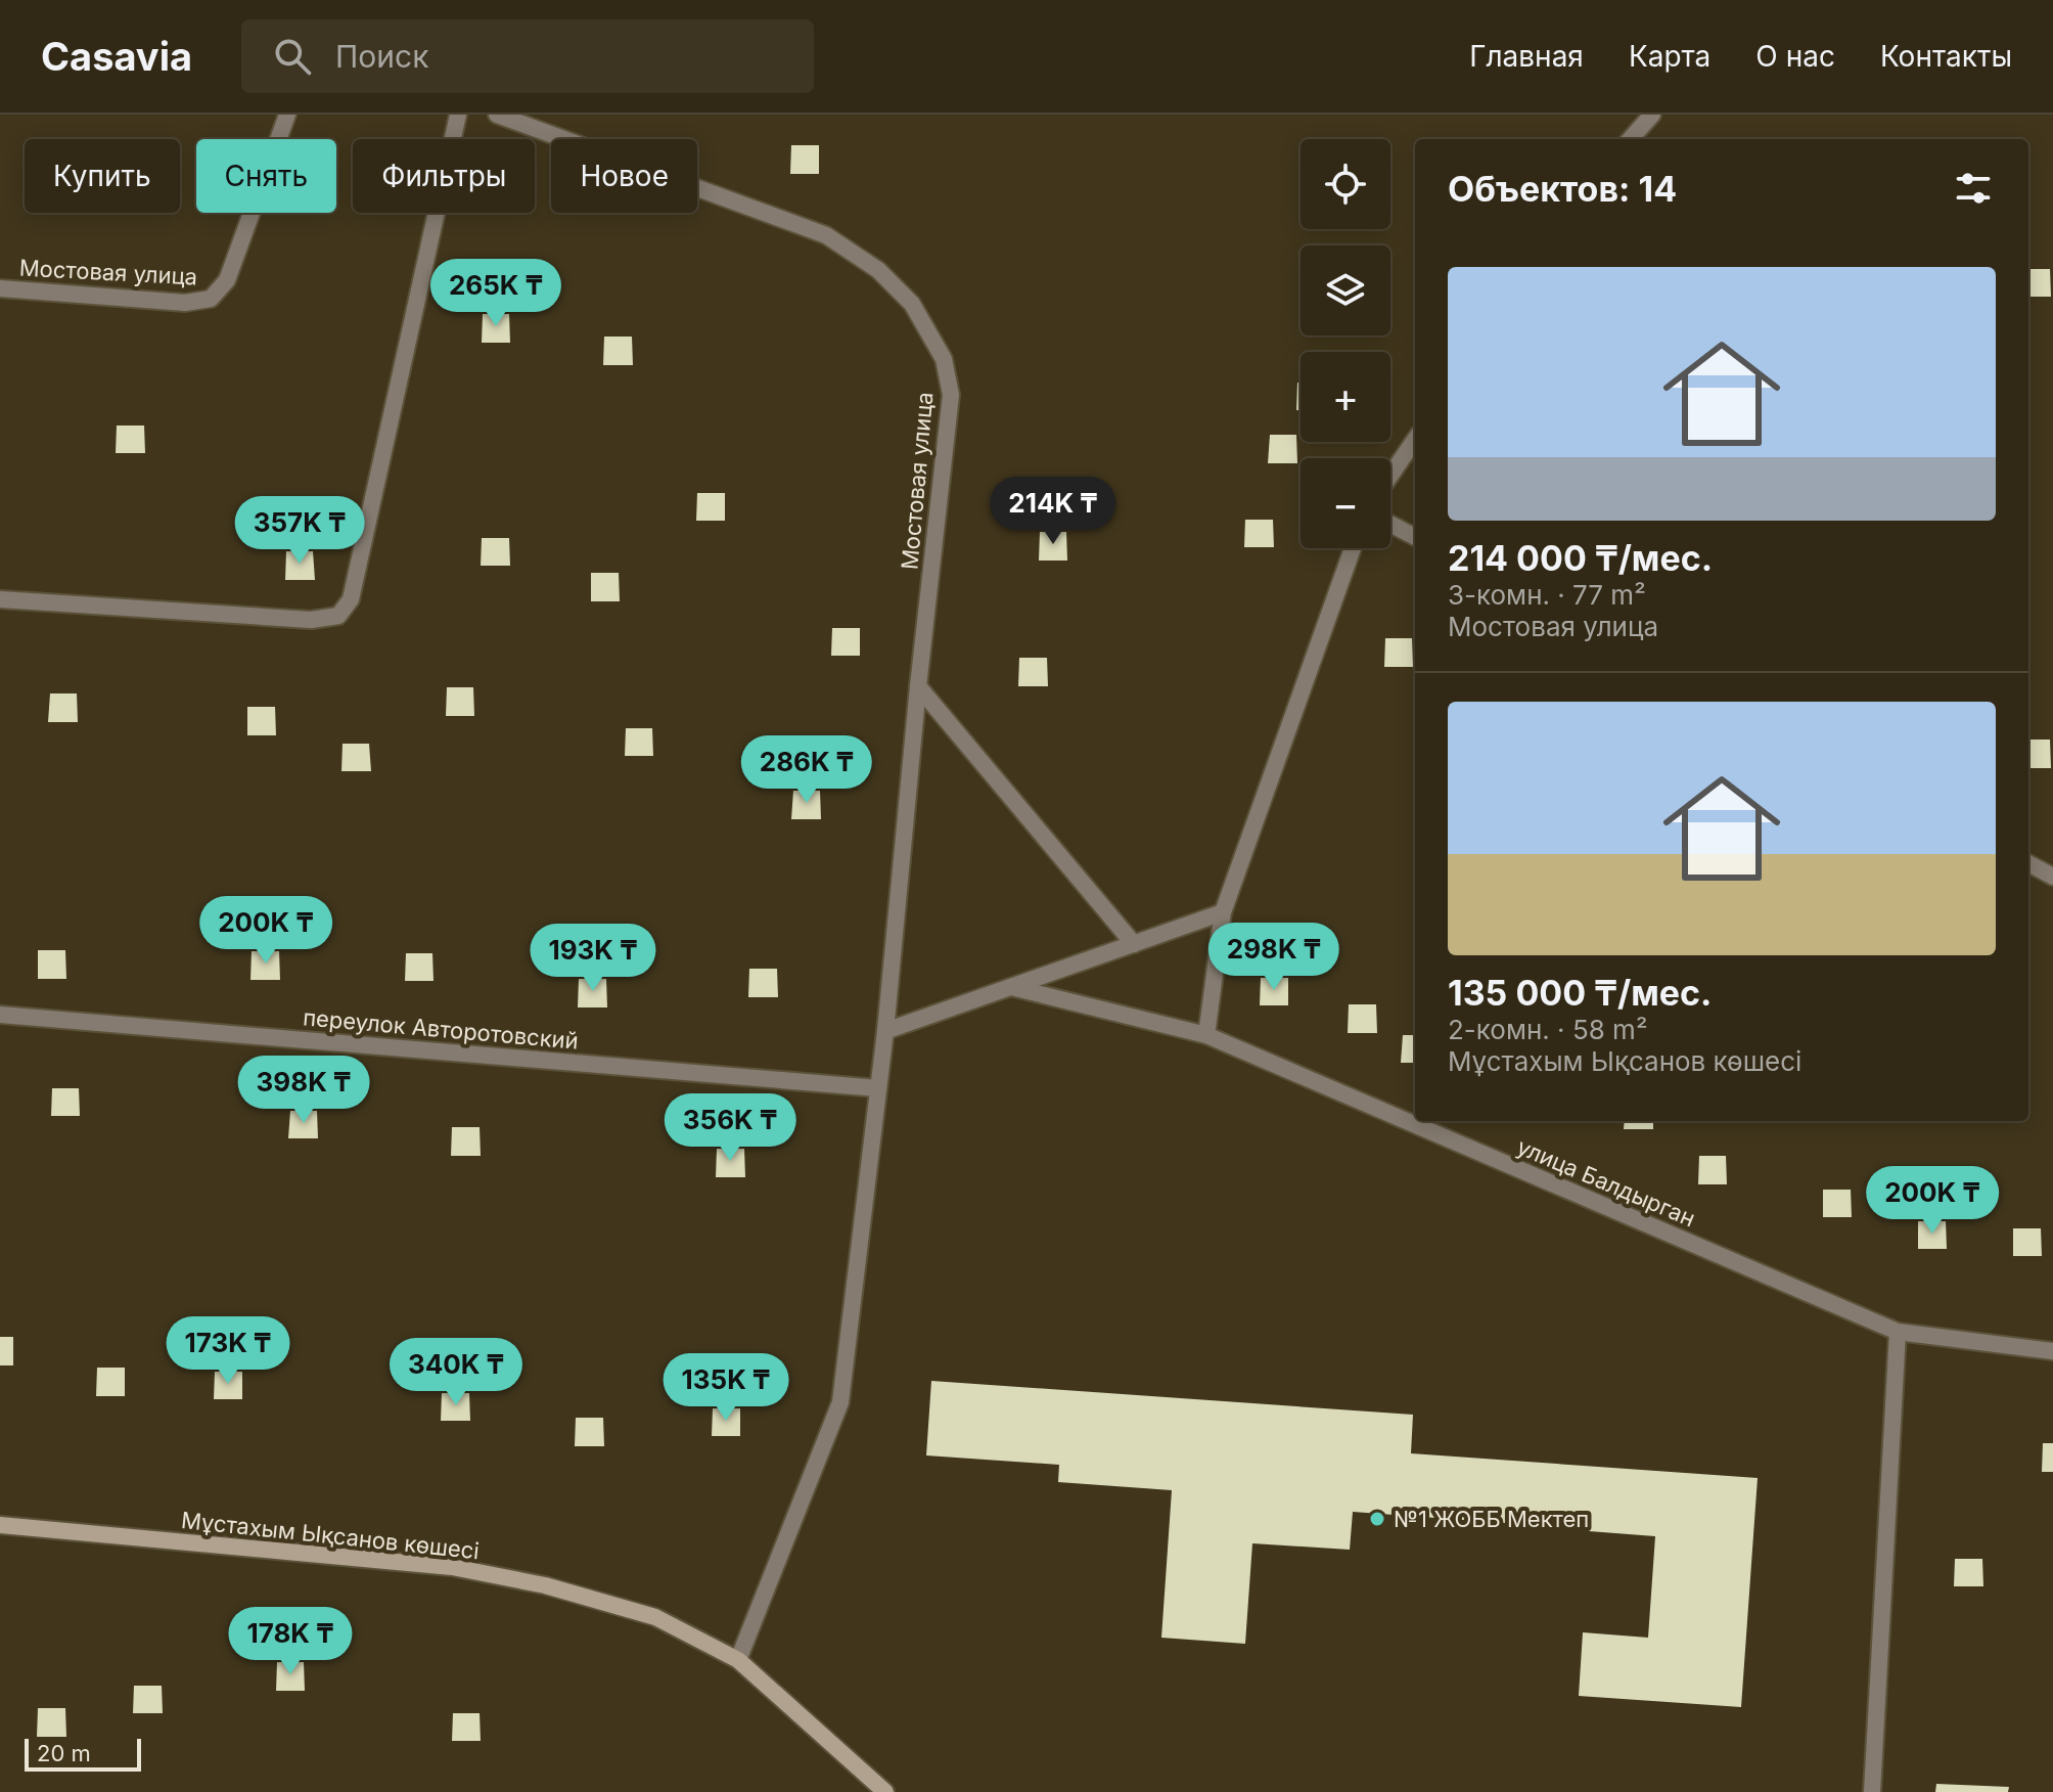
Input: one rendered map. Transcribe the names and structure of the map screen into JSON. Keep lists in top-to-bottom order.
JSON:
{
  "streets": {
    "main road": ["Мұстахым Ықсанов көшесі"],
    "street": ["Мостовая улица", "переулок Авторотовский", "улица Балдырган"]
  },
  "crossings": [
    ["Мостовая улица", "переулок Авторотовский"],
    ["Мостовая улица", "Мұстахым Ықсанов көшесі"]
  ],
  "places": ["№1 ЖОББ Мектеп"],
  "scale_bar": "20 m",
  "page": {
    "header": "Casavia",
    "search": "Поиск",
    "nav": [
      "Главная",
      "Карта",
      "О нас",
      "Контакты"
    ],
    "map_buttons": ["+", "−"],
    "chip": [
      "Купить",
      "Снять",
      "Фильтры",
      "Новое"
    ],
    "heading": "Объектов: 14",
    "list": [
      {
        "name": "214 000 ₸/мес.",
        "note": "3-комн. · 77 m² · Мостовая улица"
      },
      {
        "name": "135 000 ₸/мес.",
        "note": "2-комн. · 58 m² · Мұстахым Ықсанов көшесі"
      }
    ],
    "price": [
      "265K ₸",
      "214K ₸",
      "357K ₸",
      "286K ₸",
      "200K ₸",
      "298K ₸",
      "193K ₸",
      "398K ₸",
      "356K ₸",
      "200K ₸",
      "173K ₸",
      "340K ₸",
      "135K ₸",
      "178K ₸"
    ],
    "scale": "20 m"
  }
}
